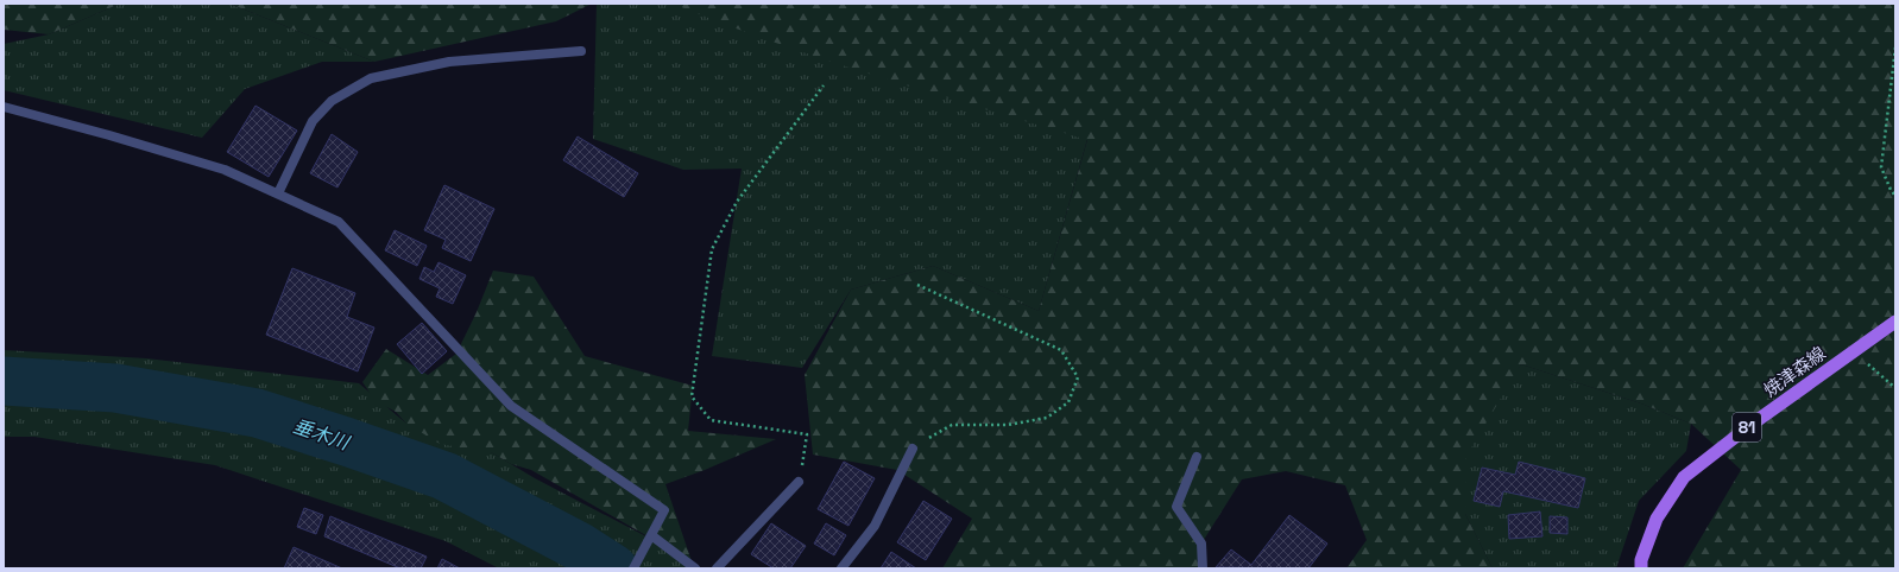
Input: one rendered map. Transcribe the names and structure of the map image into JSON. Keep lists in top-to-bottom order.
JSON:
{
  "streets": {
    "main road": ["焼津森線", "81"]
  },
  "water": ["垂木川"]
}
